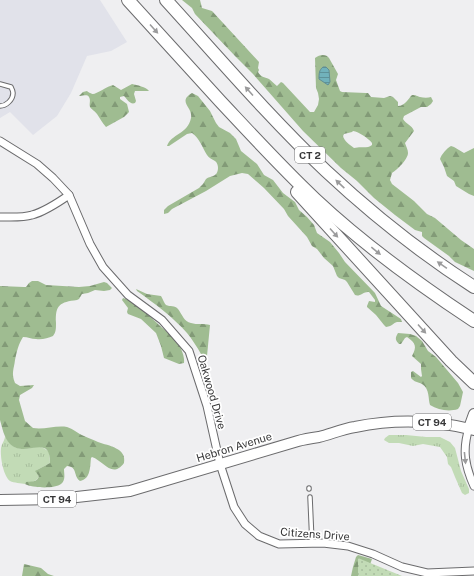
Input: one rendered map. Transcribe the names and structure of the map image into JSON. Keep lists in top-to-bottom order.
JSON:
{
  "streets": {
    "highway": ["CT 2"],
    "main road": ["CT 94", "Hebron Avenue"],
    "street": ["Oakwood Drive", "Citizens Drive"]
  },
  "crossings": [
    ["Oakwood Drive", "Hebron Avenue"],
    ["Oakwood Drive", "Citizens Drive"],
    ["Hebron Avenue", "Citizens Drive"]
  ]
}
